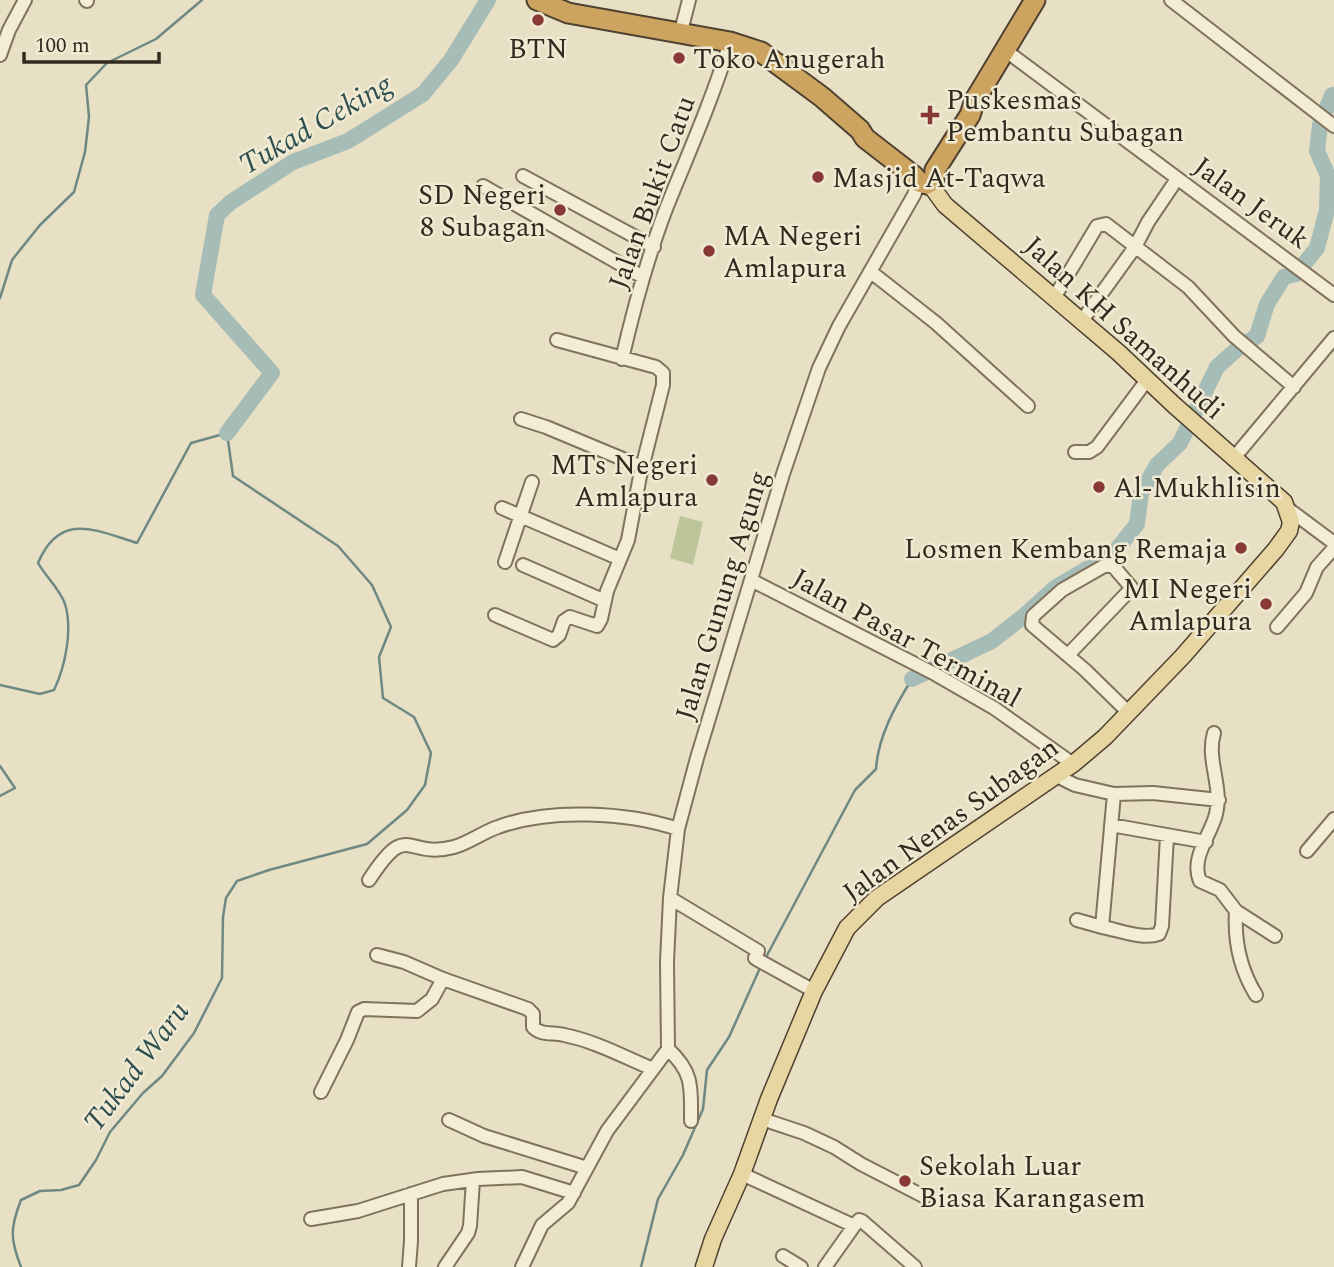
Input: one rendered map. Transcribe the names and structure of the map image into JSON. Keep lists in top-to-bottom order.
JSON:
{
  "streets": {
    "main road": ["Jalan KH Samanhudi", "Jalan Nenas Subagan"],
    "street": [
      "Jalan Bukit Catu",
      "Jalan Jeruk",
      "Jalan Gunung Agung",
      "Jalan Pasar Terminal"
    ]
  },
  "crossings": [
    ["Jalan KH Samanhudi", "Jalan Gunung Agung"],
    ["Jalan KH Samanhudi", "Jalan Nenas Subagan"],
    ["Jalan Gunung Agung", "Jalan Pasar Terminal"],
    ["Jalan Pasar Terminal", "Jalan Nenas Subagan"]
  ],
  "water": ["Tukad Ceking", "Tukad Waru"],
  "places": {
    "other": [
      "BTN",
      "Toko Anugerah",
      "Masjid At-Taqwa",
      "SD Negeri 8 Subagan",
      "MA Negeri Amlapura",
      "MTs Negeri Amlapura",
      "Al-Mukhlisin",
      "Losmen Kembang Remaja",
      "MI Negeri Amlapura",
      "Sekolah Luar Biasa Karangasem"
    ],
    "health": ["Puskesmas Pembantu Subagan"]
  },
  "scale_bar": "100 m"
}
